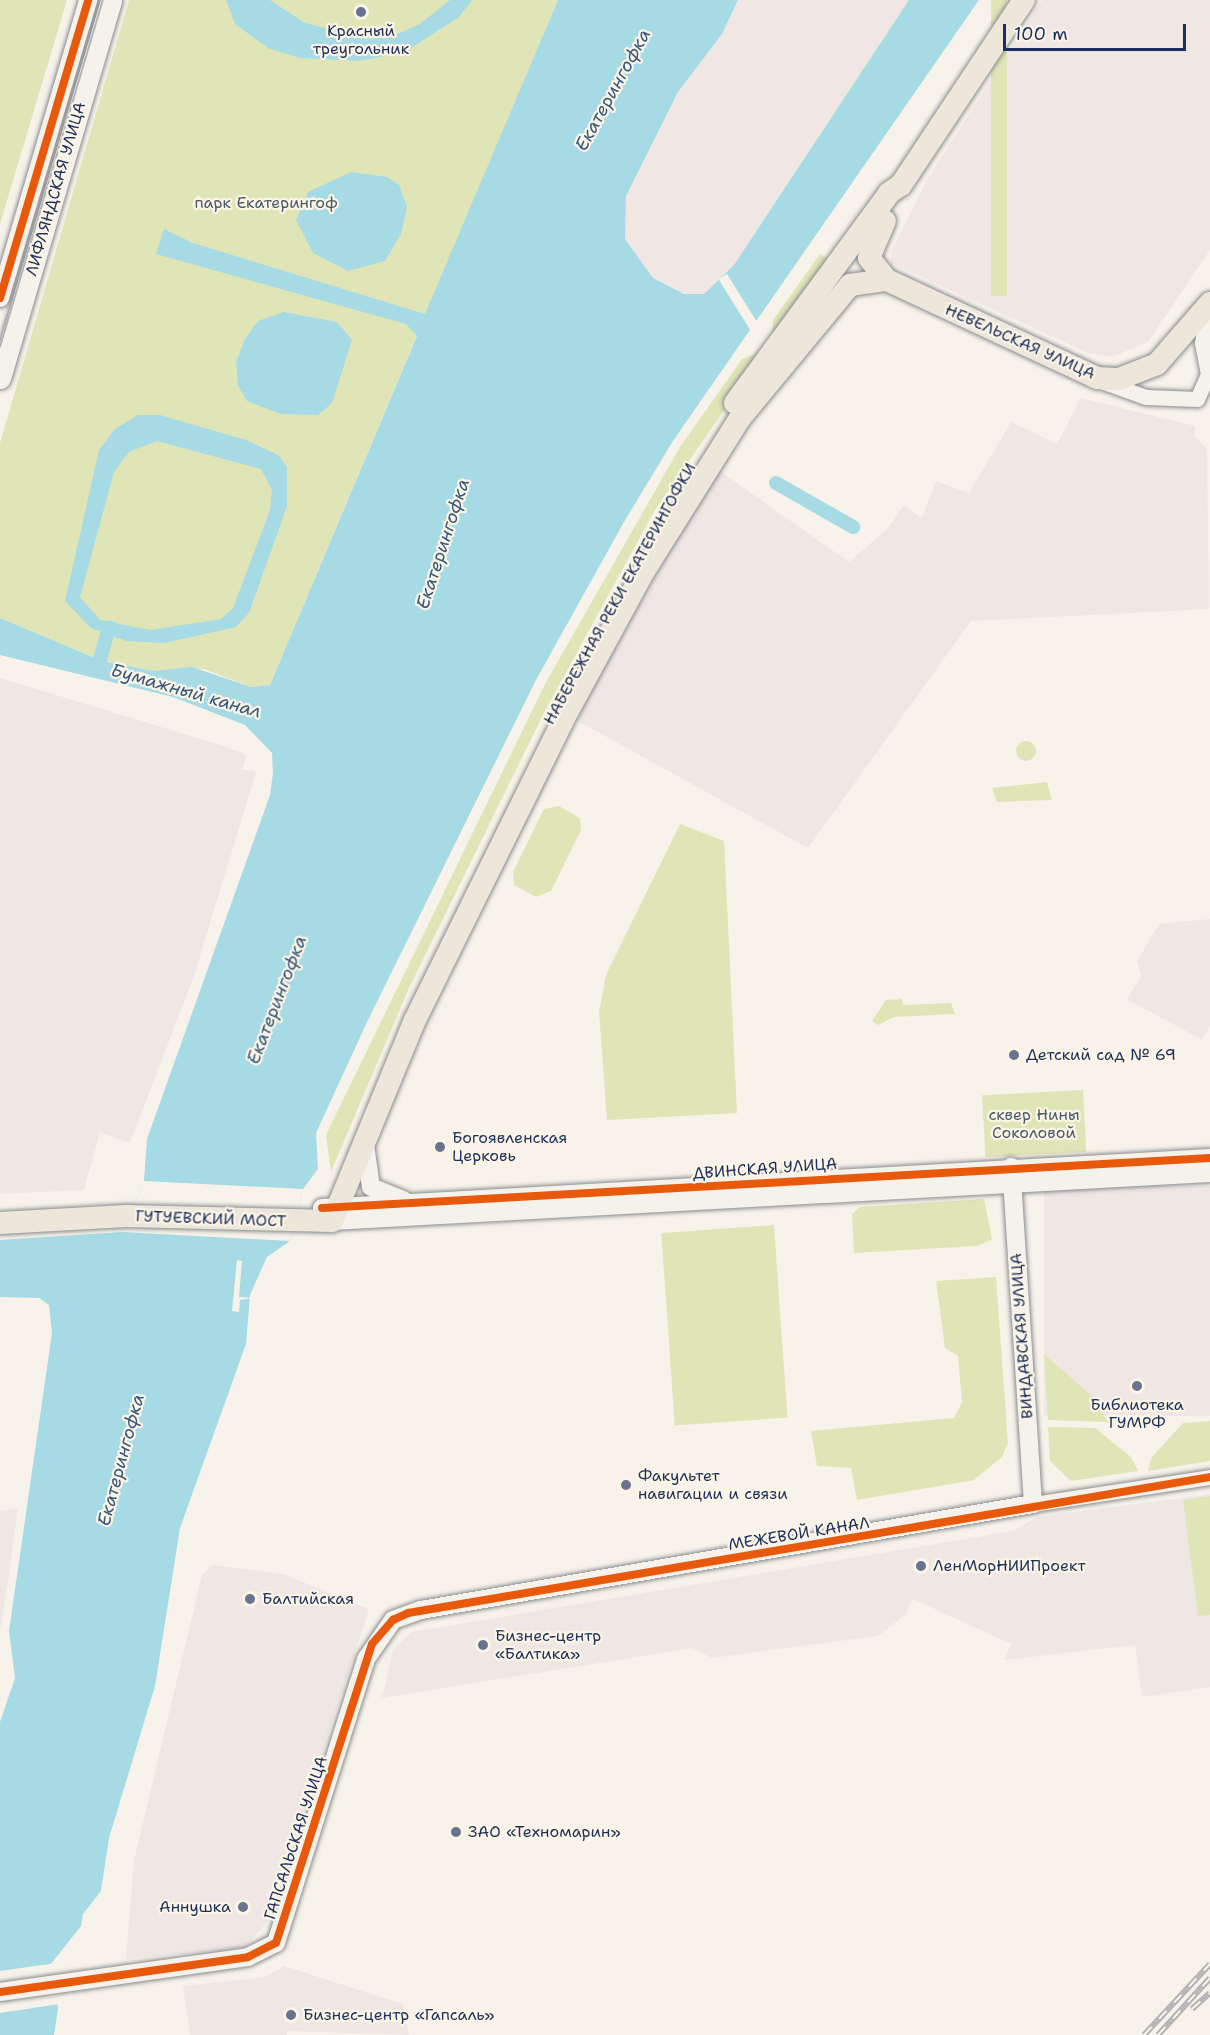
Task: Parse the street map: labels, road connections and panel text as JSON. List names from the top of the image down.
{
  "streets": {
    "main road": [
      "ЛИФЛЯНДСКАЯ УЛИЦА",
      "НЕВЕЛЬСКАЯ УЛИЦА",
      "НАБЕРЕЖНАЯ РЕКИ ЕКАТЕРИНГОФКИ",
      "ГУТУЕВСКИЙ МОСТ"
    ],
    "street": [
      "ДВИНСКАЯ УЛИЦА",
      "ВИНДАВСКАЯ УЛИЦА",
      "МЕЖЕВОЙ КАНАЛ",
      "ГАПСАЛЬСКАЯ УЛИЦА"
    ]
  },
  "crossings": [
    ["НЕВЕЛЬСКАЯ УЛИЦА", "НАБЕРЕЖНАЯ РЕКИ ЕКАТЕРИНГОФКИ"],
    ["НАБЕРЕЖНАЯ РЕКИ ЕКАТЕРИНГОФКИ", "ДВИНСКАЯ УЛИЦА"],
    ["НАБЕРЕЖНАЯ РЕКИ ЕКАТЕРИНГОФКИ", "ГУТУЕВСКИЙ МОСТ"],
    ["ДВИНСКАЯ УЛИЦА", "ГУТУЕВСКИЙ МОСТ"],
    ["ДВИНСКАЯ УЛИЦА", "ВИНДАВСКАЯ УЛИЦА"],
    ["ВИНДАВСКАЯ УЛИЦА", "МЕЖЕВОЙ КАНАЛ"],
    ["МЕЖЕВОЙ КАНАЛ", "ГАПСАЛЬСКАЯ УЛИЦА"]
  ],
  "water": ["Екатерингофка", "Бумажный канал"],
  "parks": ["парк Екатерингоф", "сквер Нины Соколовой"],
  "places": [
    "Красный треугольник",
    "Детский сад № 69",
    "Богоявленская Церковь",
    "Библиотека ГУМРФ",
    "Факультет навигации и связи",
    "ЛенМорНИИПроект",
    "Балтийская",
    "Бизнес-центр «Балтика»",
    "ЗАО «Техномарин»",
    "Аннушка",
    "Бизнес-центр «Гапсаль»"
  ],
  "scale_bar": "100 m"
}
